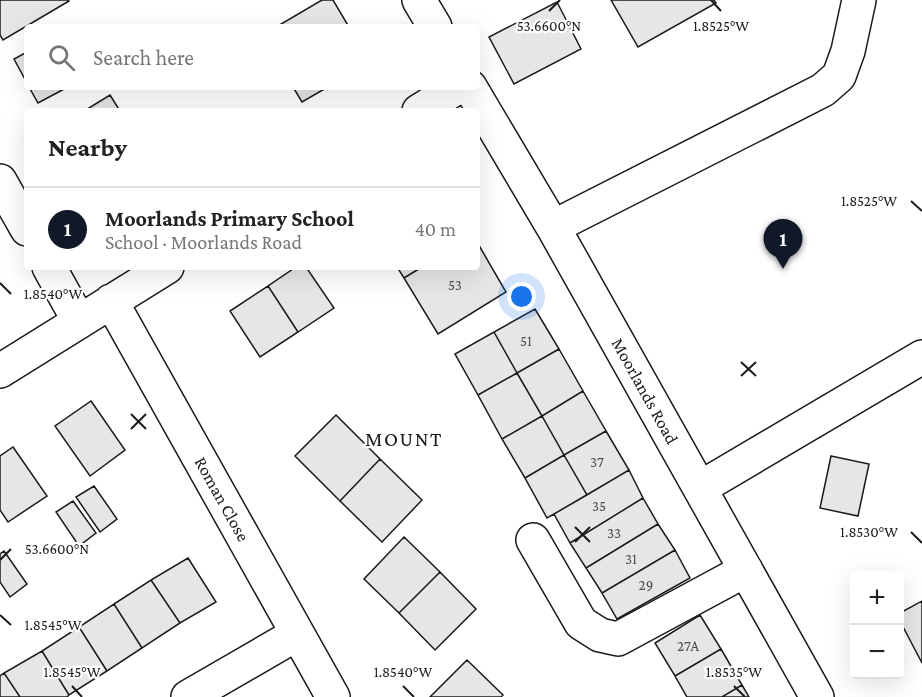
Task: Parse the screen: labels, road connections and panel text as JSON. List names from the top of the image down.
{
  "streets": {
    "street": ["Moorlands Road", "Roman Close"]
  },
  "districts": ["MOUNT"],
  "house_numbers": [
    "53",
    "51",
    "37",
    "35",
    "33",
    "31",
    "29",
    "27A"
  ],
  "page": {
    "search": "Search here",
    "heading": "Nearby",
    "list": [
      {
        "mark": "1",
        "name": "Moorlands Primary School",
        "note": "School · Moorlands Road",
        "value": "40 m"
      }
    ],
    "pins": "1",
    "map_buttons": ["+", "−"]
  },
  "coordinates": [
    "1.8525°W",
    "53.6600°N",
    "1.8540°W",
    "1.8530°W",
    "1.8545°W",
    "1.8535°W"
  ]
}
